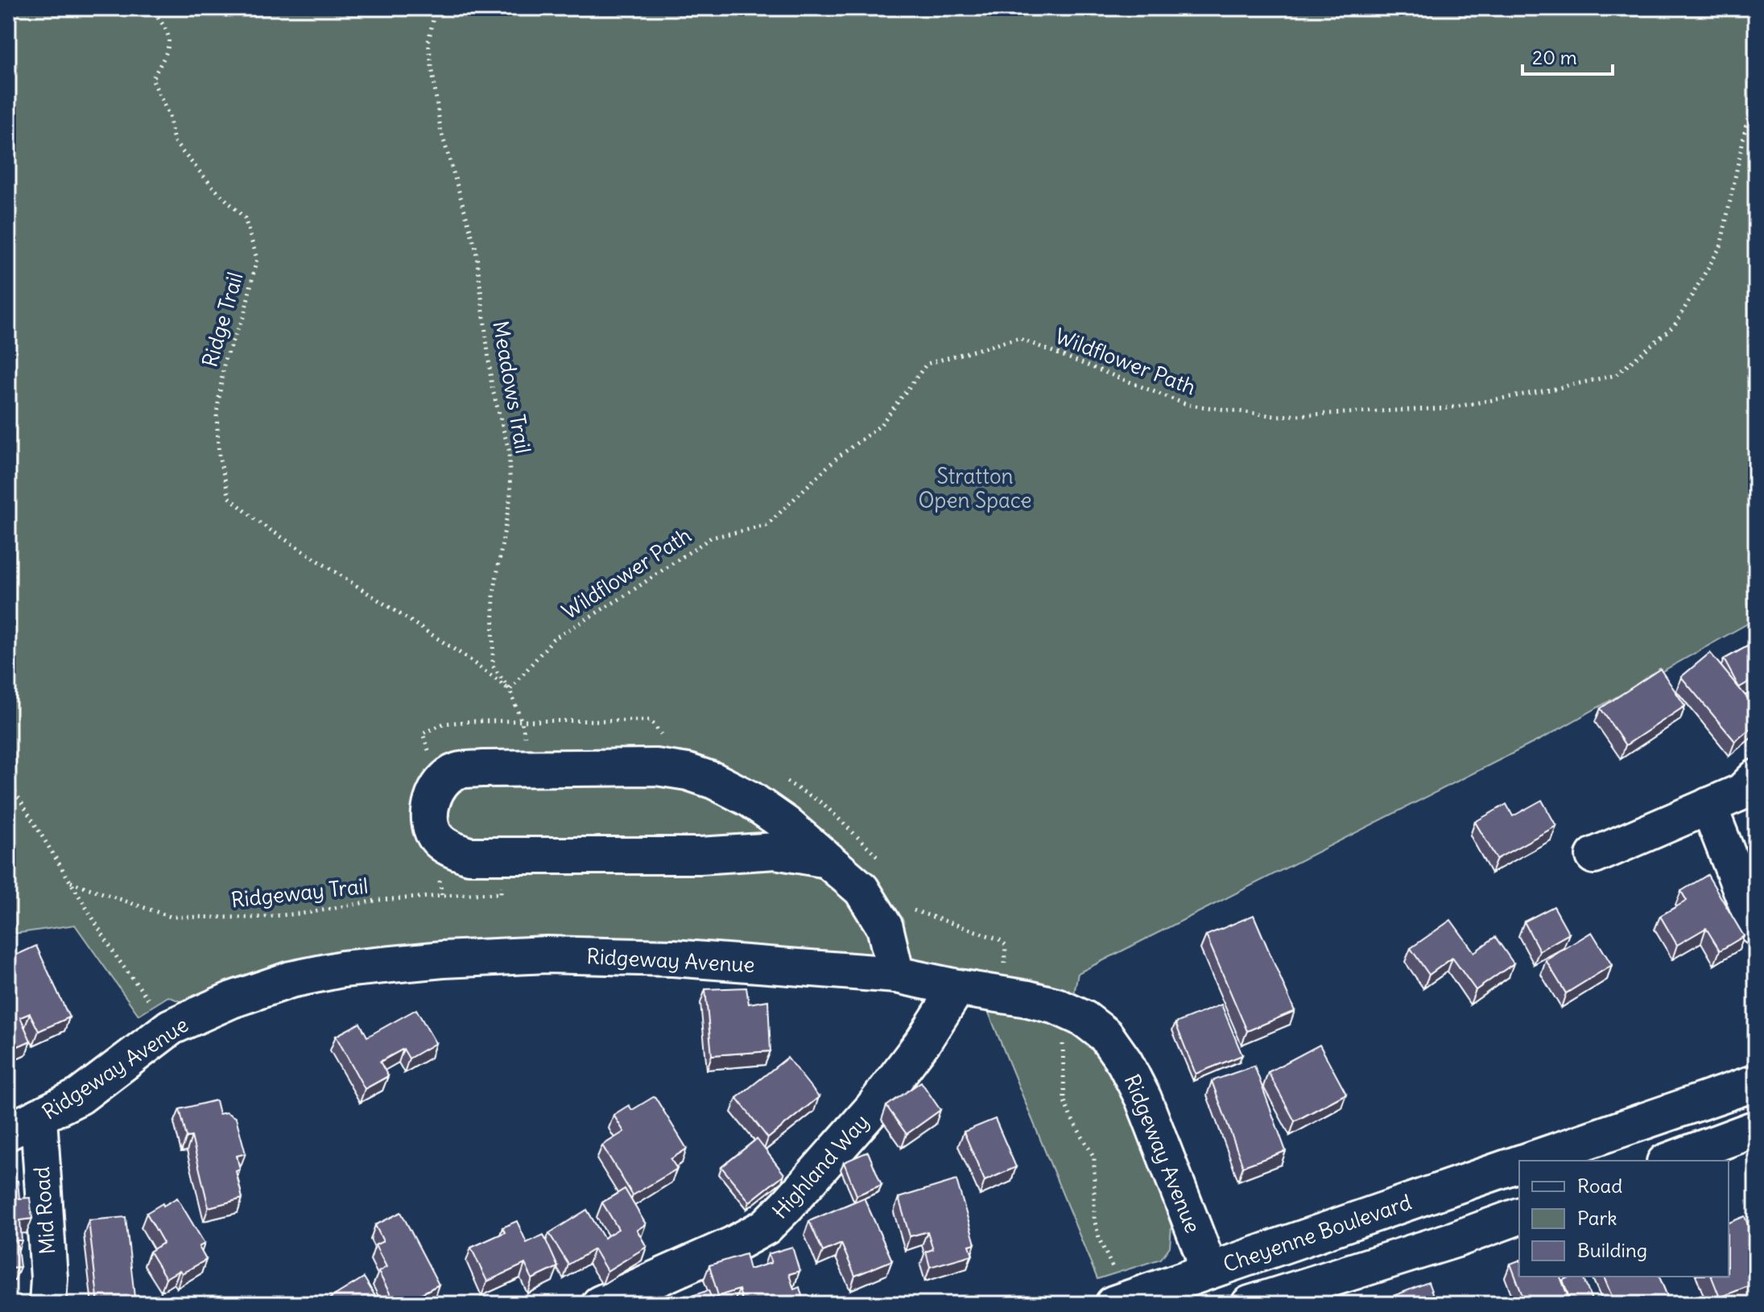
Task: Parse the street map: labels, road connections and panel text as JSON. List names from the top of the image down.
{
  "streets": {
    "street": [
      "Ridgeway Avenue",
      "Highland Way",
      "Mid Road",
      "Cheyenne Boulevard"
    ],
    "path": [
      "Ridge Trail",
      "Wildflower Path",
      "Meadows Trail",
      "Ridgeway Trail"
    ]
  },
  "crossings": [
    ["Ridge Trail", "Wildflower Path"],
    ["Ridge Trail", "Meadows Trail"],
    ["Wildflower Path", "Meadows Trail"],
    ["Ridgeway Avenue", "Highland Way"],
    ["Ridgeway Avenue", "Mid Road"],
    ["Ridgeway Avenue", "Cheyenne Boulevard"]
  ],
  "parks": ["Stratton Open Space"],
  "legend": ["Road", "Park", "Building"],
  "scale_bar": "20 m"
}
